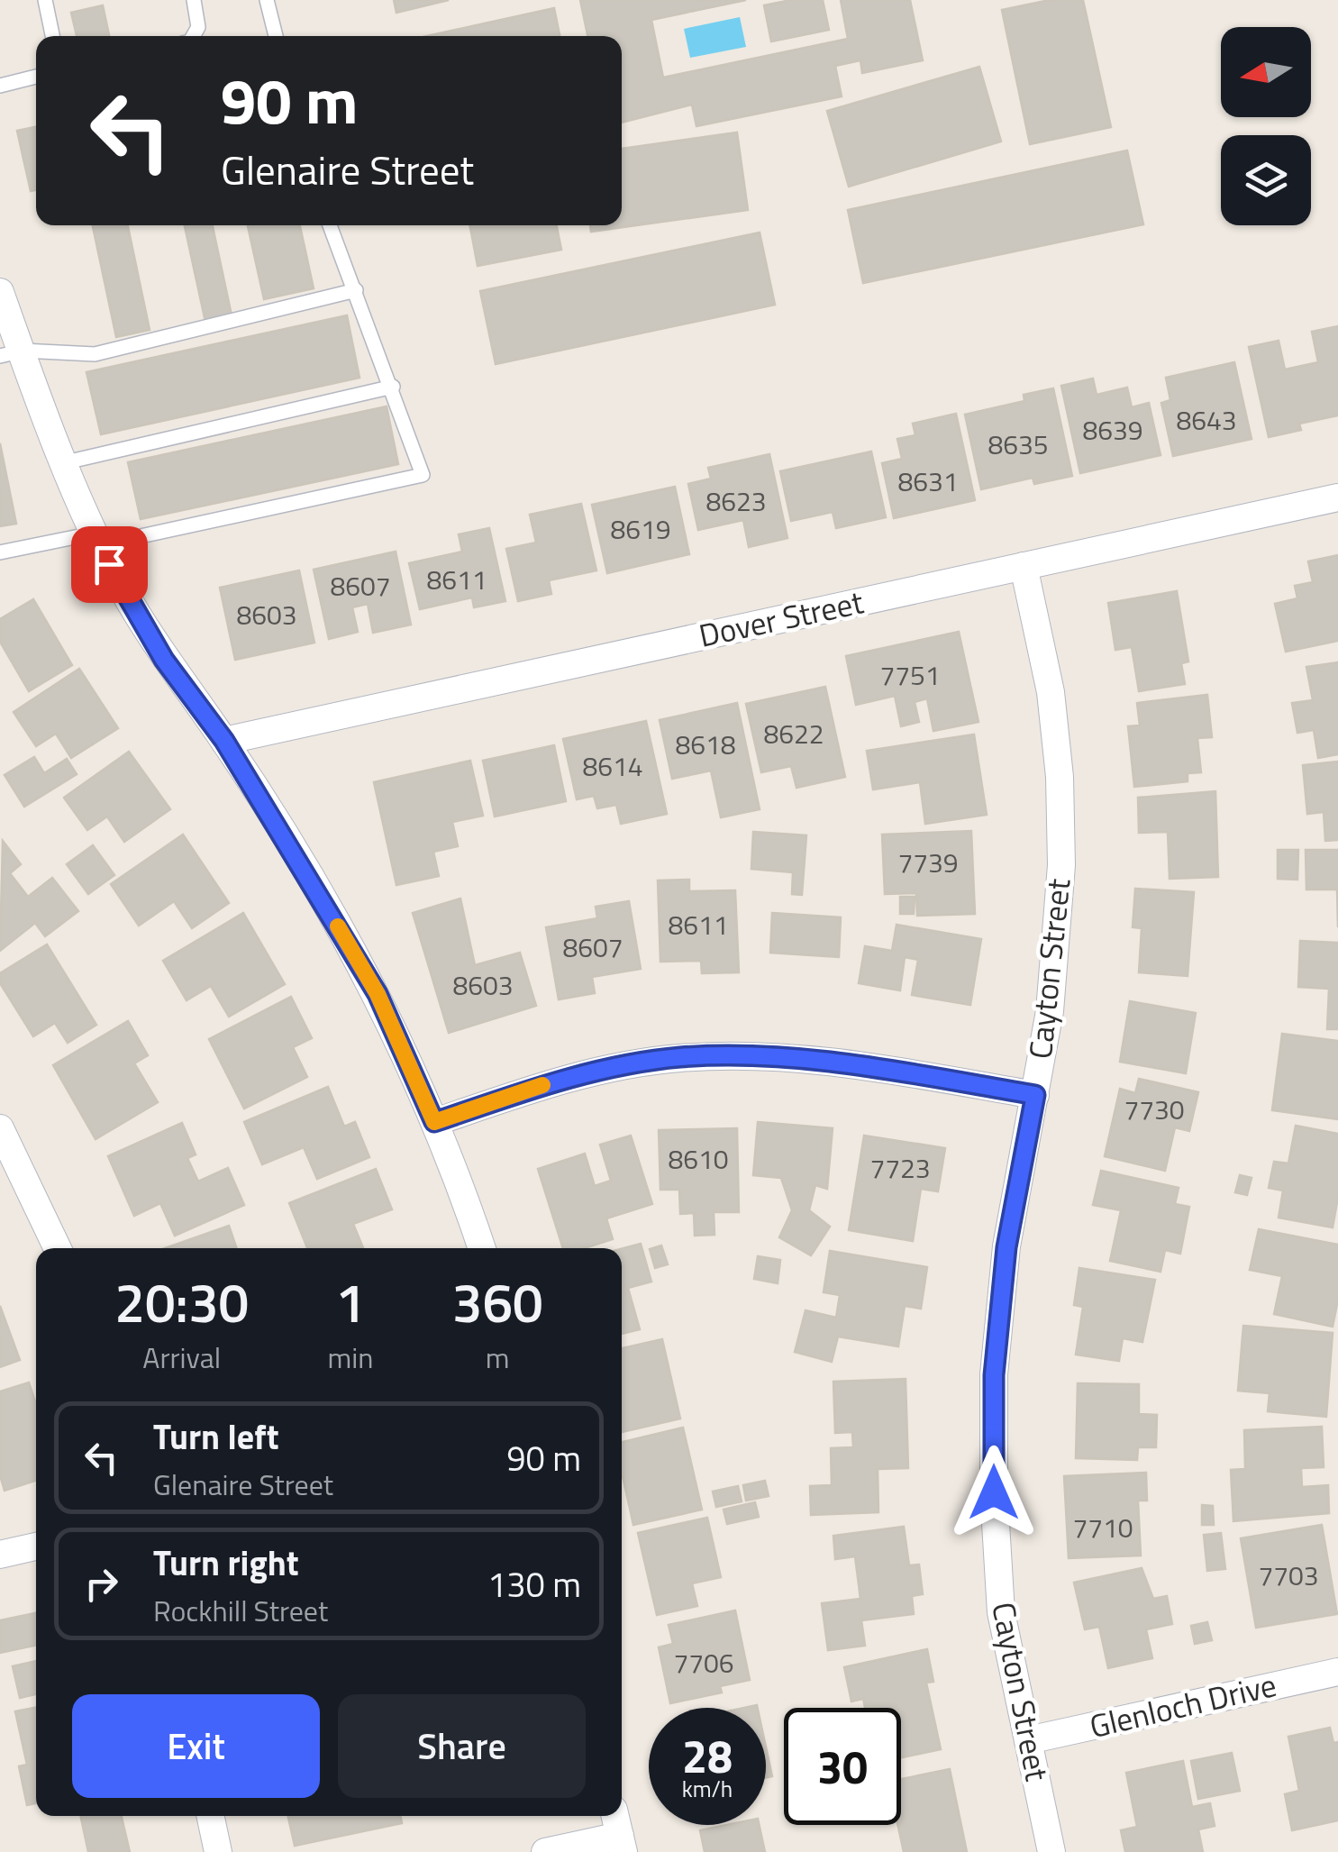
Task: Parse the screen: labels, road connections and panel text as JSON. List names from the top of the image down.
{
  "streets": {
    "street": ["Dover Street", "Cayton Street", "Glenloch Drive"]
  },
  "crossings": [
    ["Dover Street", "Cayton Street"],
    ["Cayton Street", "Glenloch Drive"]
  ],
  "house_numbers": [
    "8643",
    "8639",
    "8635",
    "8631",
    "8623",
    "8619",
    "8611",
    "8607",
    "8603",
    "7751",
    "8622",
    "8618",
    "8614",
    "7739",
    "8611",
    "8607",
    "8603",
    "7730",
    "8610",
    "7723",
    "7710",
    "7703",
    "7706"
  ],
  "north": "left",
  "page": {
    "turn": ["90 m", "Glenaire Street"],
    "eta": [
      "20:30",
      "Arrival",
      "1",
      "min",
      "360",
      "m"
    ],
    "list": [
      {
        "name": "Turn left",
        "note": "Glenaire Street",
        "value": "90 m"
      },
      {
        "name": "Turn right",
        "note": "Rockhill Street",
        "value": "130 m"
      }
    ],
    "buttons": ["Exit", "Share"],
    "speed": "28 km/h",
    "limit": "30"
  }
}
